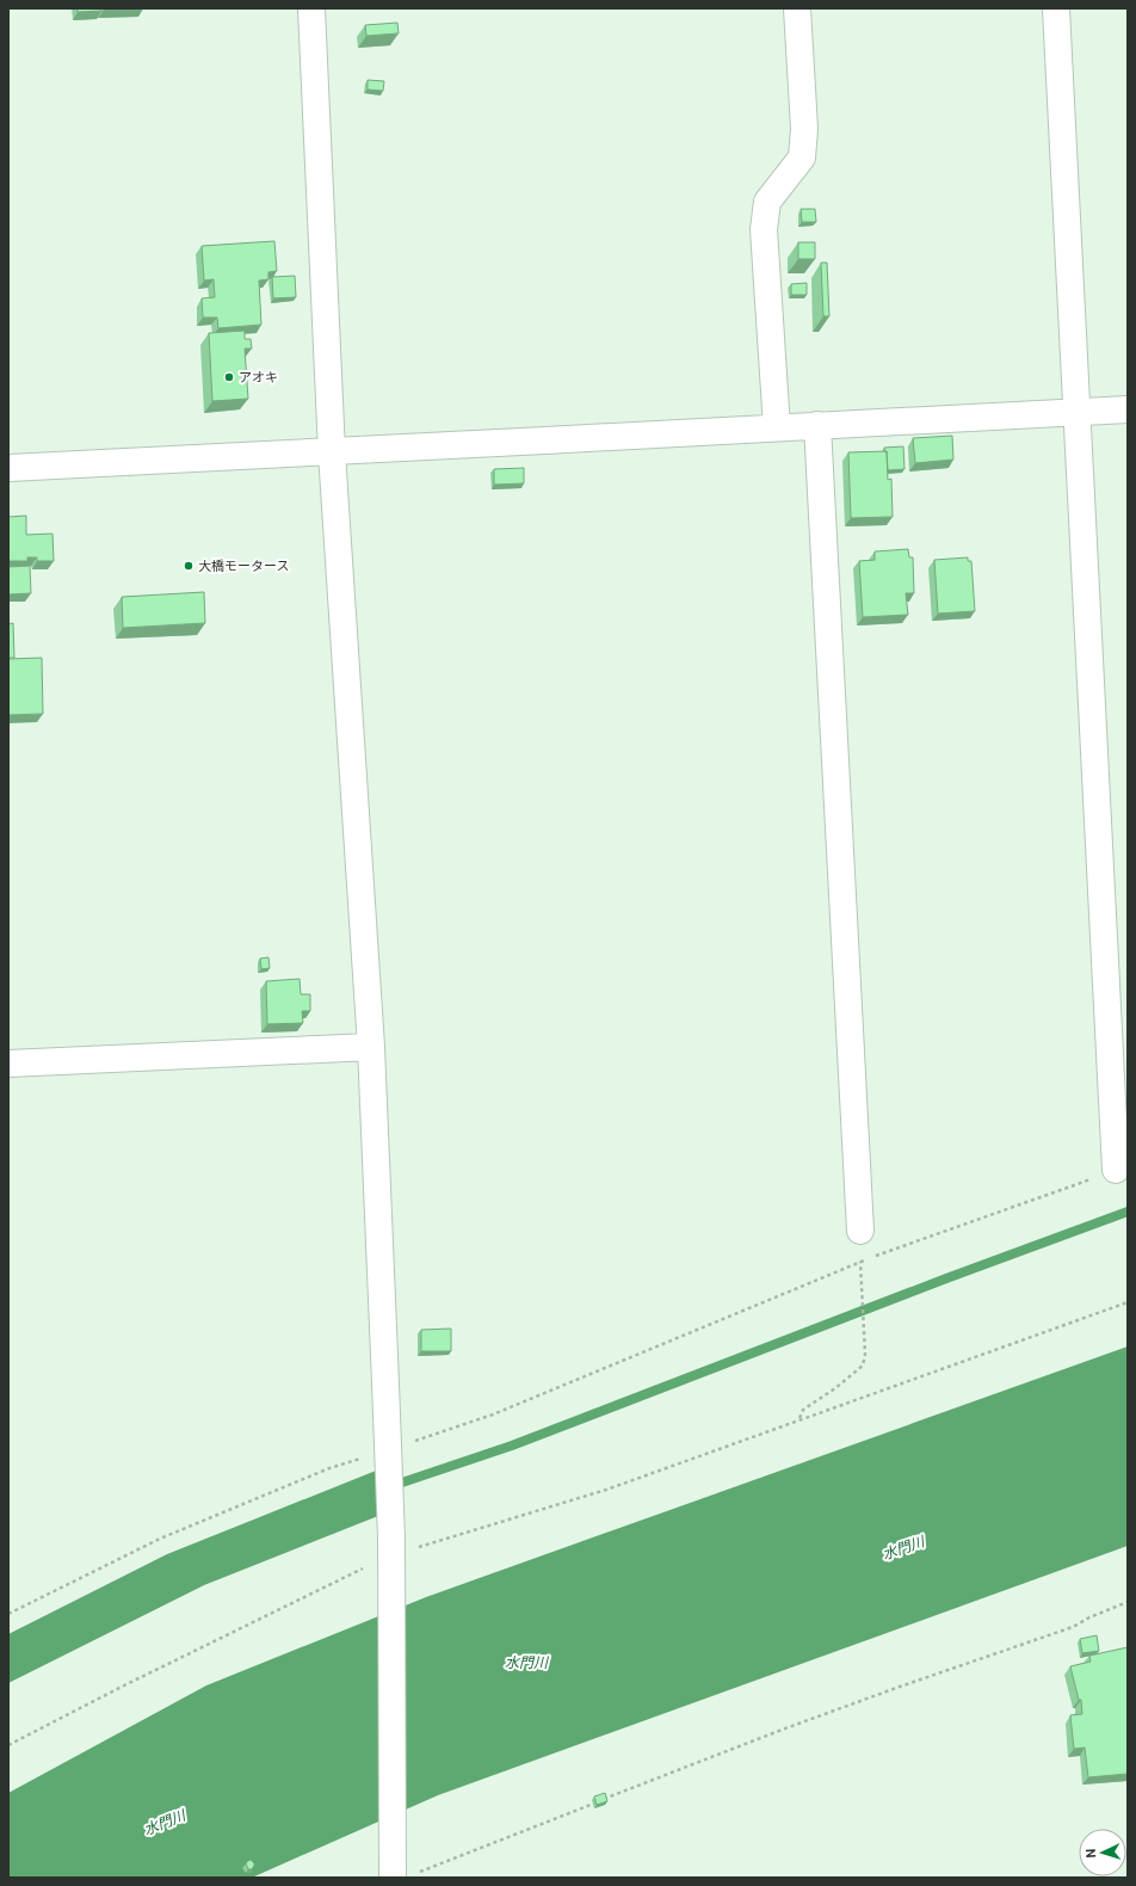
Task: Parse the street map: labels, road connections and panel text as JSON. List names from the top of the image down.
{
  "water": ["水門川"],
  "places": ["アオキ", "大橋モータース"],
  "north": "left"
}
